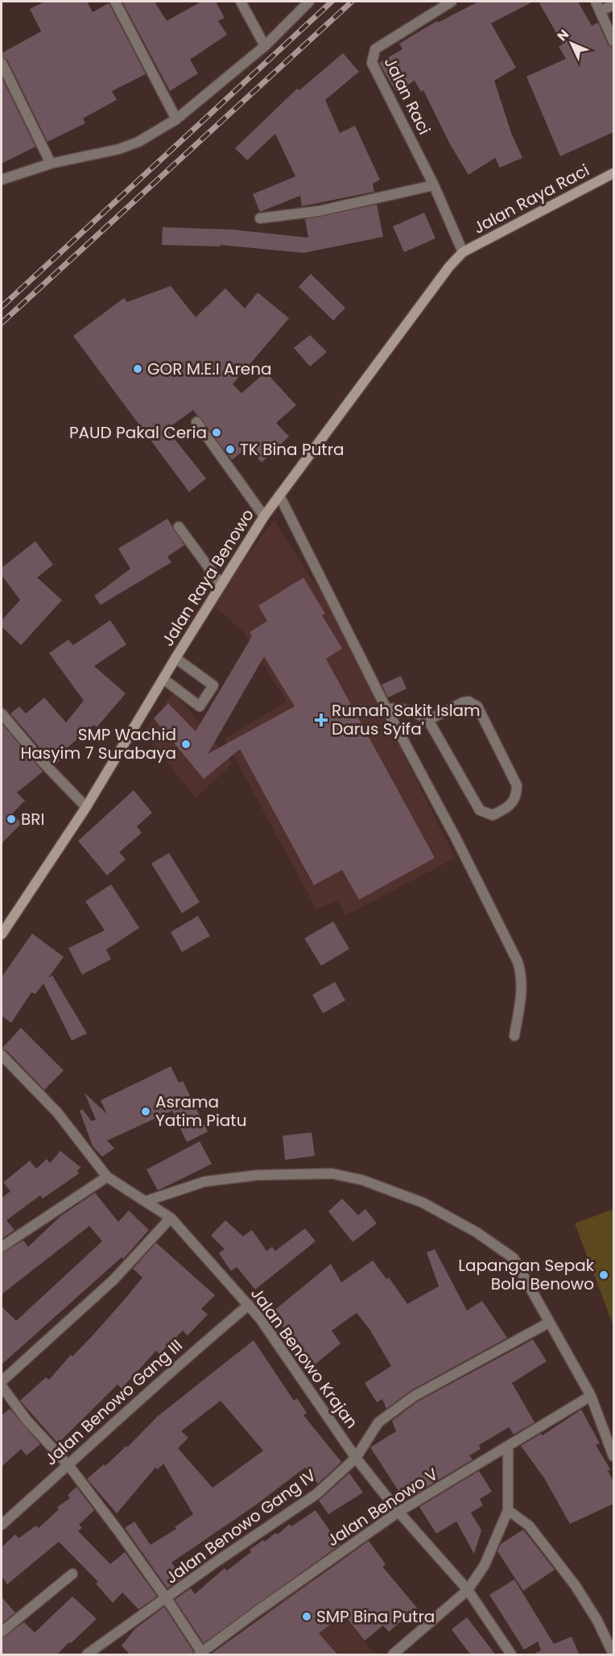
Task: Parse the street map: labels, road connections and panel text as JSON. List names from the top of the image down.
{
  "streets": {
    "main road": ["Jalan Raya Raci", "Jalan Raya Benowo"],
    "street": [
      "Jalan Raci",
      "Jalan Benowo Krajan",
      "Jalan Benowo Gang III",
      "Jalan Benowo V",
      "Jalan Benowo Gang IV"
    ]
  },
  "crossings": [
    ["Jalan Raci", "Jalan Raya Raci"],
    ["Jalan Raci", "Jalan Raya Benowo"],
    ["Jalan Raya Raci", "Jalan Raya Benowo"],
    ["Jalan Benowo Krajan", "Jalan Benowo Gang III"],
    ["Jalan Benowo Krajan", "Jalan Benowo V"],
    ["Jalan Benowo Krajan", "Jalan Benowo Gang IV"]
  ],
  "places": {
    "other": [
      "GOR M.E.I Arena",
      "PAUD Pakal Ceria",
      "TK Bina Putra",
      "SMP Wachid Hasyim 7 Surabaya",
      "BRI",
      "Asrama Yatim Piatu",
      "Lapangan Sepak Bola Benowo",
      "SMP Bina Putra"
    ],
    "health": ["Rumah Sakit Islam Darus Syifa'"]
  },
  "north": "top left"
}
